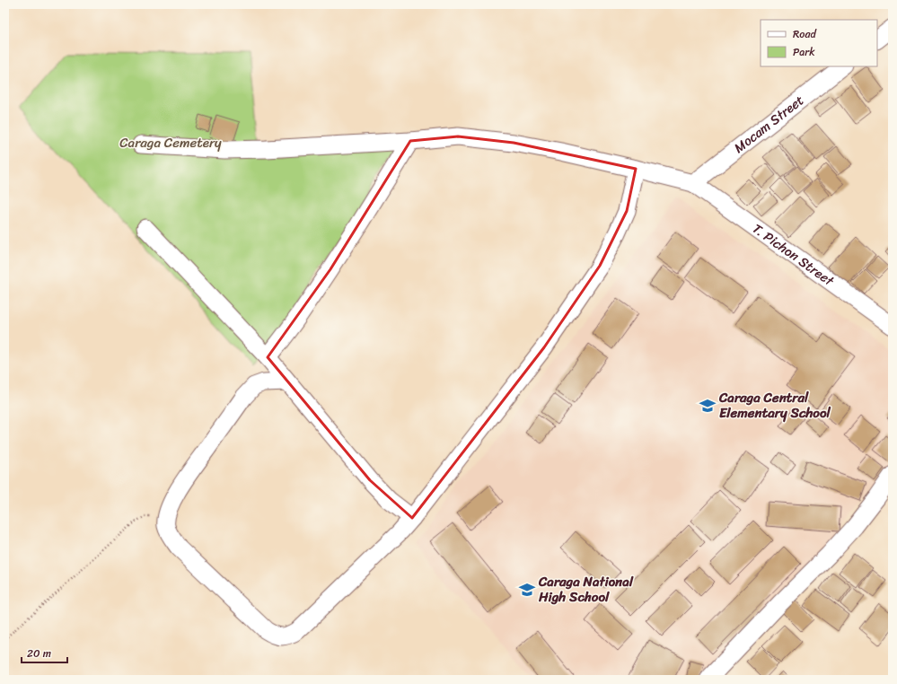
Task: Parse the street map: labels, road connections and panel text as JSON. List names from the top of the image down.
{
  "streets": {
    "street": ["Mocam Street", "T. Pichon Street"]
  },
  "crossings": [
    ["Mocam Street", "T. Pichon Street"]
  ],
  "parks": ["Caraga Cemetery"],
  "places": {
    "school or university": ["Caraga Central Elementary School", "Caraga National High School"]
  },
  "legend": ["Road", "Park"],
  "scale_bar": "20 m"
}
